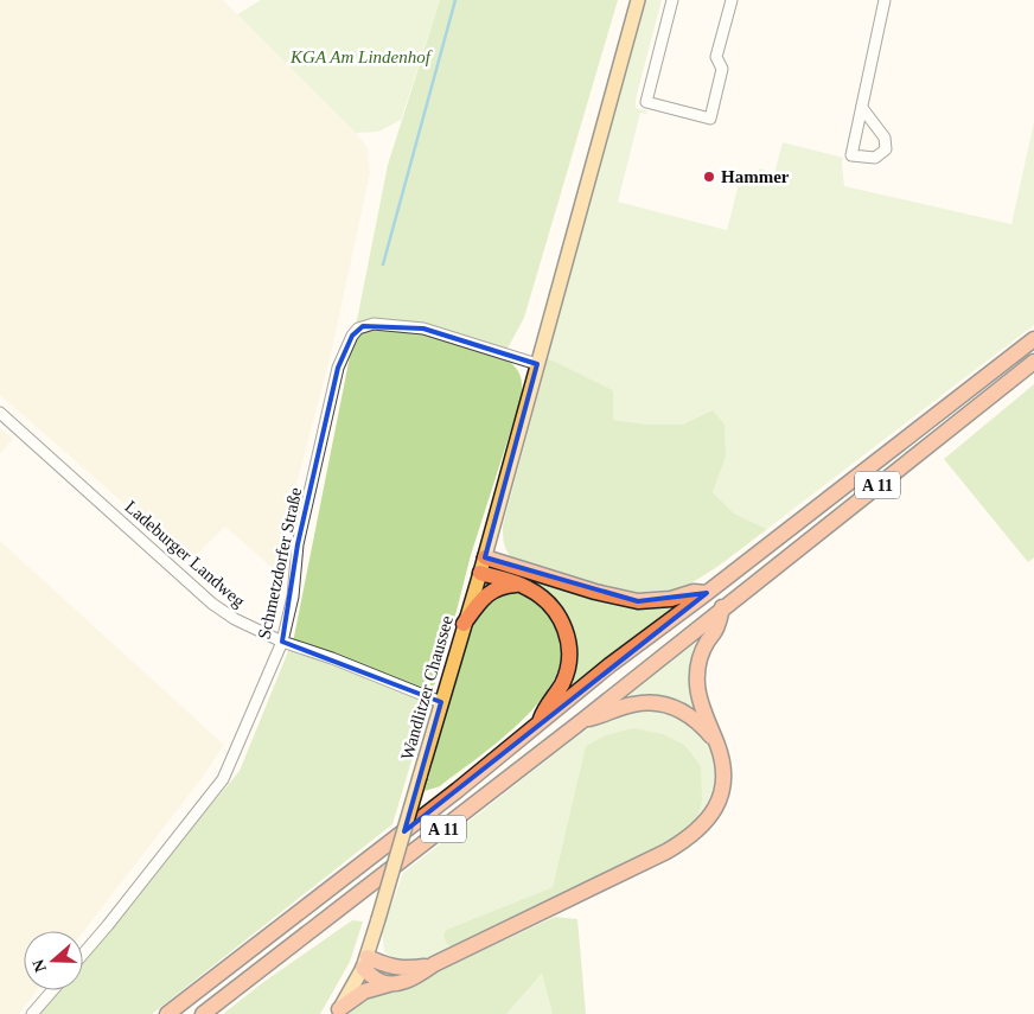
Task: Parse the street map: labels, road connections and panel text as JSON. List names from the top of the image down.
{
  "streets": {
    "highway": ["A 11"],
    "main road": ["Wandlitzer Chaussee"],
    "street": ["Ladeburger Landweg", "Schmetzdorfer Straße"]
  },
  "crossings": [
    ["Ladeburger Landweg", "Schmetzdorfer Straße"],
    ["Ladeburger Landweg", "Wandlitzer Chaussee"],
    ["Schmetzdorfer Straße", "Wandlitzer Chaussee"]
  ],
  "parks": ["KGA Am Lindenhof"],
  "places": ["Hammer"],
  "north": "left"
}
